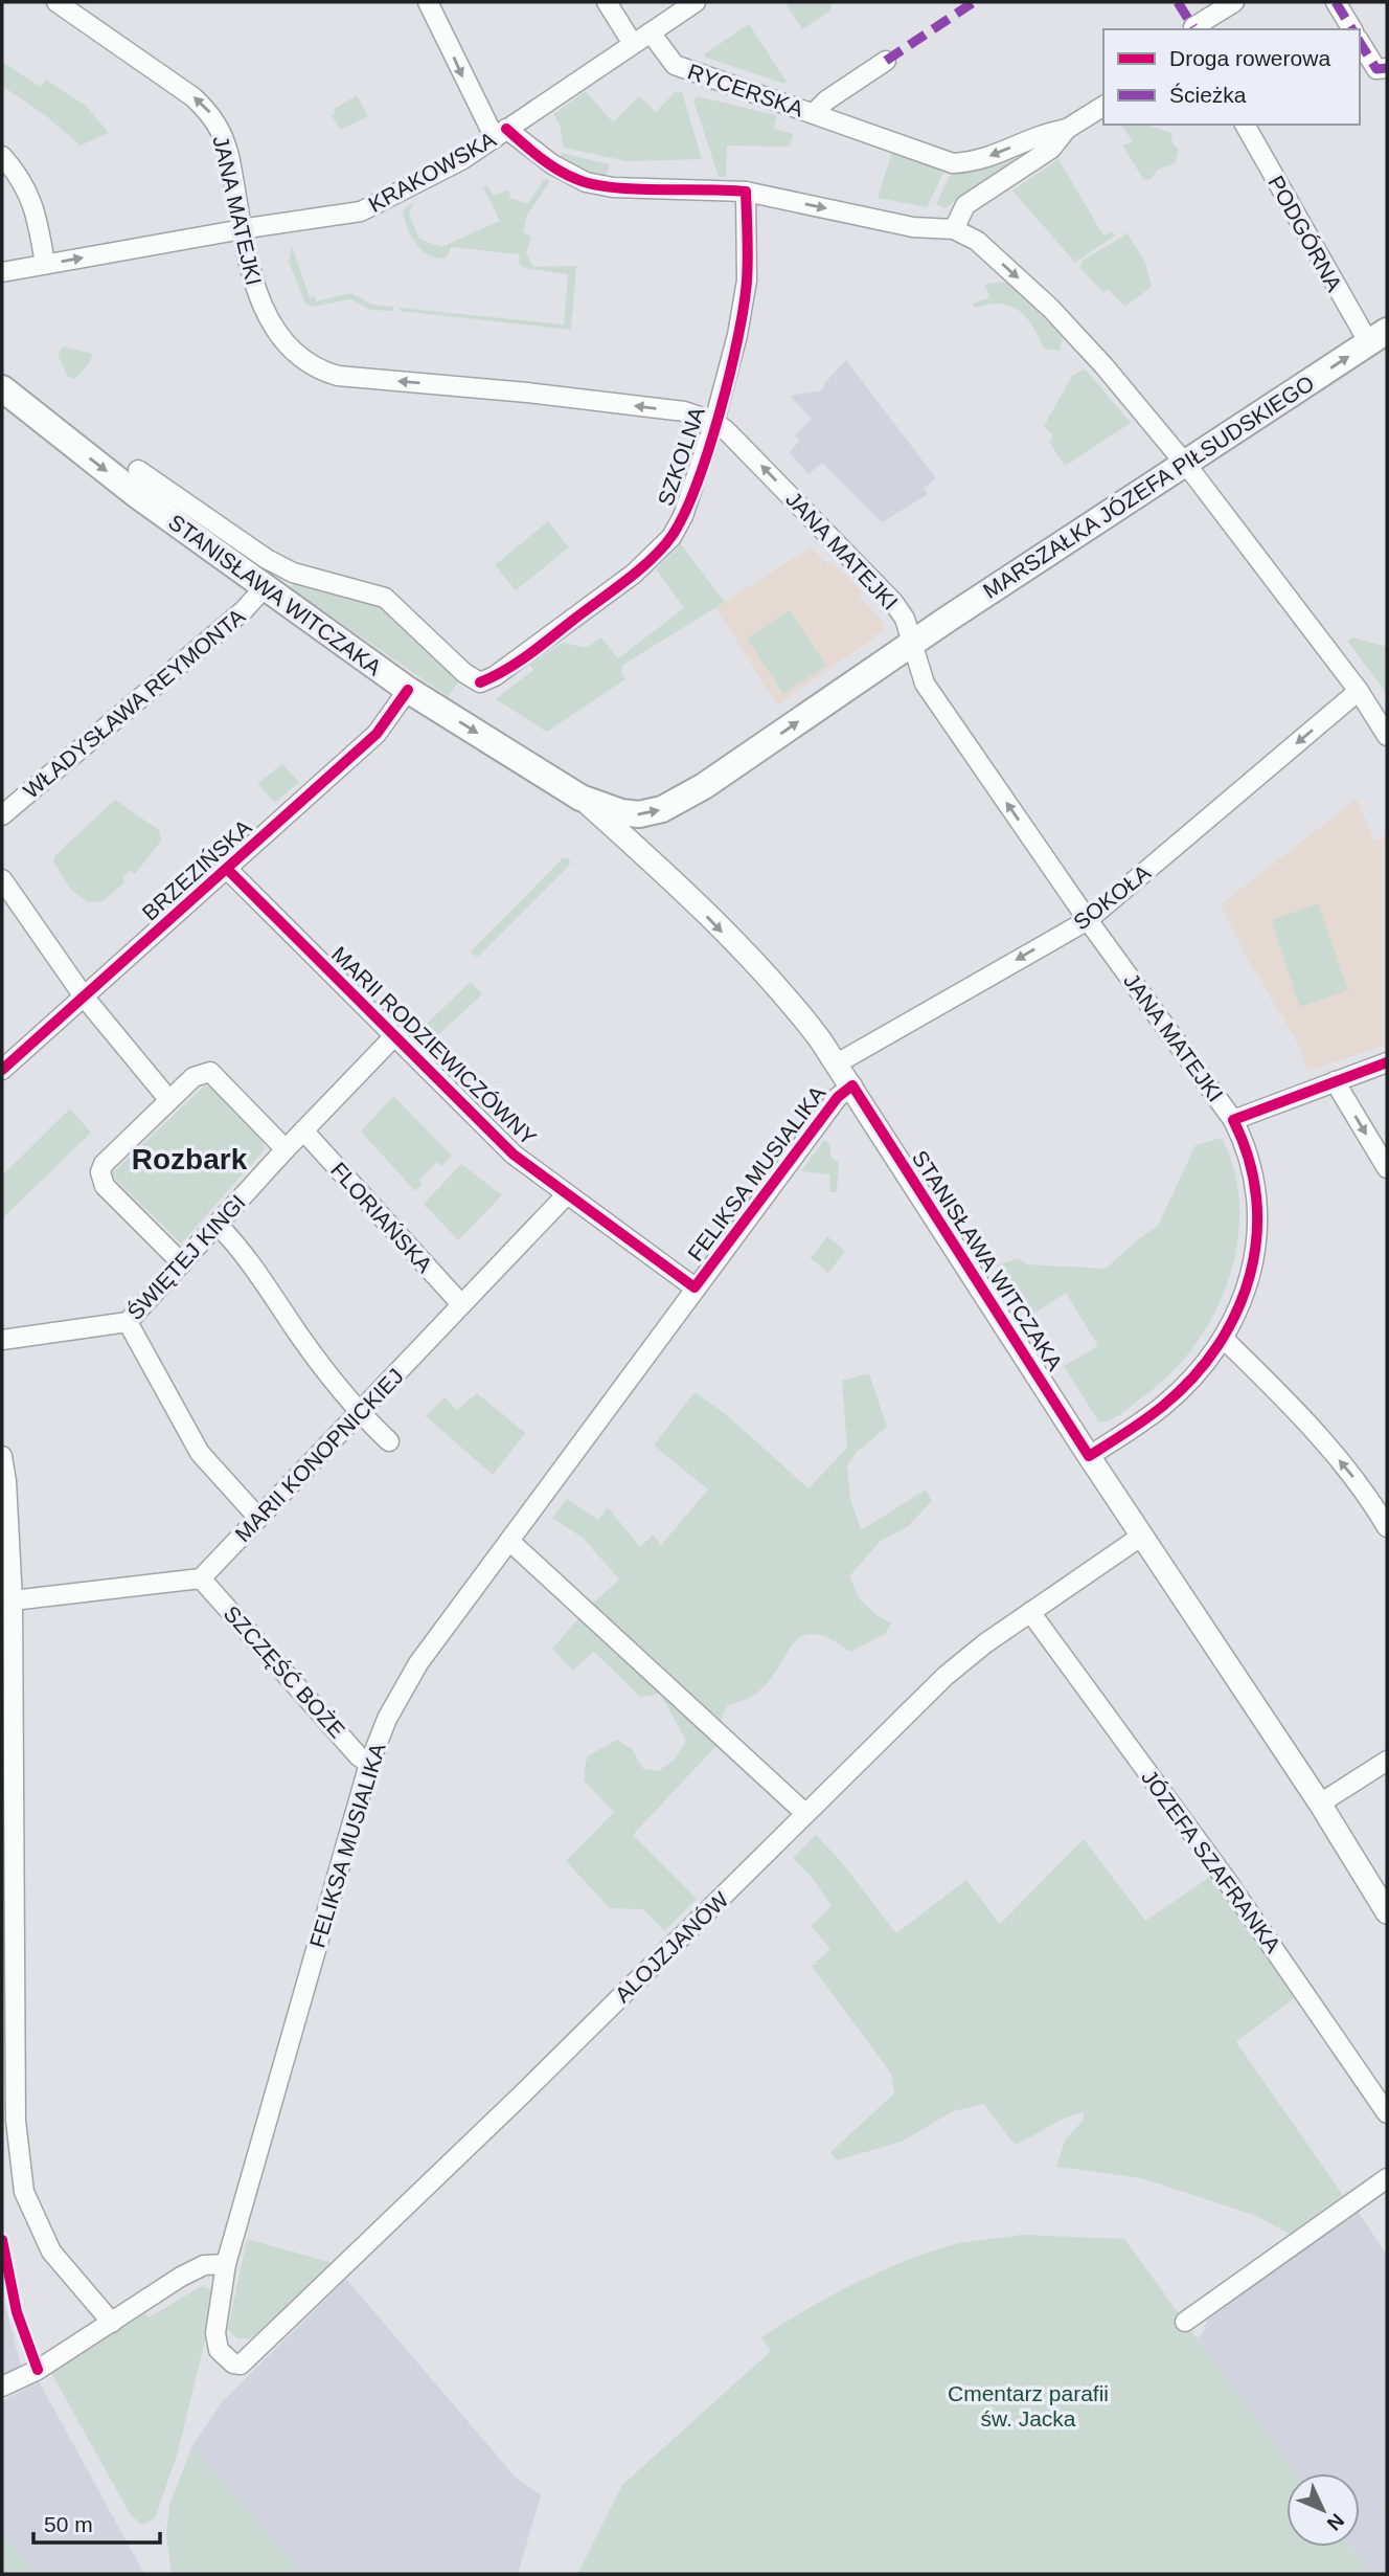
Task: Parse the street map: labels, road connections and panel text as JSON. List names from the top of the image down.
{
  "streets": {
    "main road": ["MARSZAŁKA JÓZEFA PIŁSUDSKIEGO", "STANISŁAWA WITCZAKA"],
    "street": [
      "RYCERSKA",
      "KRAKOWSKA",
      "JANA MATEJKI",
      "PODGÓRNA",
      "SZKOLNA",
      "WŁADYSŁAWA REYMONTA",
      "BRZEZIŃSKA",
      "SOKOŁA",
      "MARII RODZIEWICZÓWNY",
      "FELIKSA MUSIALIKA",
      "FLORIAŃSKA",
      "ŚWIĘTEJ KINGI",
      "MARII KONOPNICKIEJ",
      "SZCZĘŚĆ BOŻE",
      "JÓZEFA SZAFRANKA",
      "ALOJZJANÓW"
    ]
  },
  "crossings": [
    ["RYCERSKA", "KRAKOWSKA"],
    ["KRAKOWSKA", "JANA MATEJKI"],
    ["JANA MATEJKI", "SZKOLNA"],
    ["JANA MATEJKI", "MARSZAŁKA JÓZEFA PIŁSUDSKIEGO"],
    ["JANA MATEJKI", "STANISŁAWA WITCZAKA"],
    ["JANA MATEJKI", "SOKOŁA"],
    ["PODGÓRNA", "MARSZAŁKA JÓZEFA PIŁSUDSKIEGO"],
    ["MARSZAŁKA JÓZEFA PIŁSUDSKIEGO", "STANISŁAWA WITCZAKA"],
    ["STANISŁAWA WITCZAKA", "WŁADYSŁAWA REYMONTA"],
    ["STANISŁAWA WITCZAKA", "BRZEZIŃSKA"],
    ["STANISŁAWA WITCZAKA", "SOKOŁA"],
    ["STANISŁAWA WITCZAKA", "FELIKSA MUSIALIKA"],
    ["STANISŁAWA WITCZAKA", "ALOJZJANÓW"],
    ["BRZEZIŃSKA", "MARII RODZIEWICZÓWNY"],
    ["MARII RODZIEWICZÓWNY", "FELIKSA MUSIALIKA"],
    ["MARII RODZIEWICZÓWNY", "ŚWIĘTEJ KINGI"],
    ["MARII RODZIEWICZÓWNY", "MARII KONOPNICKIEJ"],
    ["FELIKSA MUSIALIKA", "SZCZĘŚĆ BOŻE"],
    ["FELIKSA MUSIALIKA", "ALOJZJANÓW"],
    ["FLORIAŃSKA", "ŚWIĘTEJ KINGI"],
    ["FLORIAŃSKA", "MARII KONOPNICKIEJ"],
    ["MARII KONOPNICKIEJ", "SZCZĘŚĆ BOŻE"],
    ["JÓZEFA SZAFRANKA", "ALOJZJANÓW"]
  ],
  "one_way": [
    "JANA MATEJKI",
    "MARSZAŁKA JÓZEFA PIŁSUDSKIEGO",
    "STANISŁAWA WITCZAKA",
    "SOKOŁA"
  ],
  "districts": ["Rozbark"],
  "parks": ["Cmentarz parafii św. Jacka"],
  "legend": ["Droga rowerowa", "Ścieżka"],
  "scale_bar": "50 m",
  "north": "bottom right"
}
